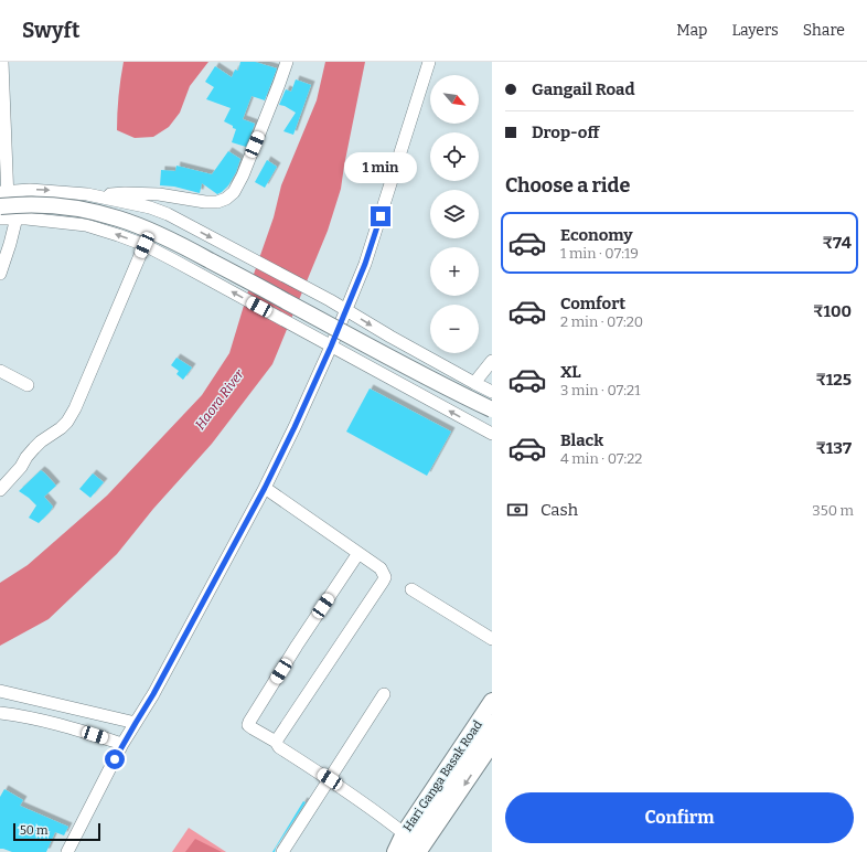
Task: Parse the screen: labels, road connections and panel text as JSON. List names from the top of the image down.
{
  "streets": {
    "main road": ["Hari Ganga Basak Road"]
  },
  "water": ["Haora River"],
  "scale_bar": "50 m",
  "north": "bottom right",
  "page": {
    "header": "Swyft",
    "nav": ["Map", "Layers", "Share"],
    "banner": ["Gangail Road", "Drop-off"],
    "map_buttons": ["+", "−"],
    "bubble": "1 min",
    "heading": "Choose a ride",
    "list": [
      {
        "name": "Economy",
        "note": "1 min · 07:19",
        "value": "₹74"
      },
      {
        "name": "Comfort",
        "note": "2 min · 07:20",
        "value": "₹100"
      },
      {
        "name": "XL",
        "note": "3 min · 07:21",
        "value": "₹125"
      },
      {
        "name": "Black",
        "note": "4 min · 07:22",
        "value": "₹137"
      }
    ],
    "pay": ["Cash", "350 m"],
    "buttons": "Confirm",
    "scale": "50 m"
  }
}
